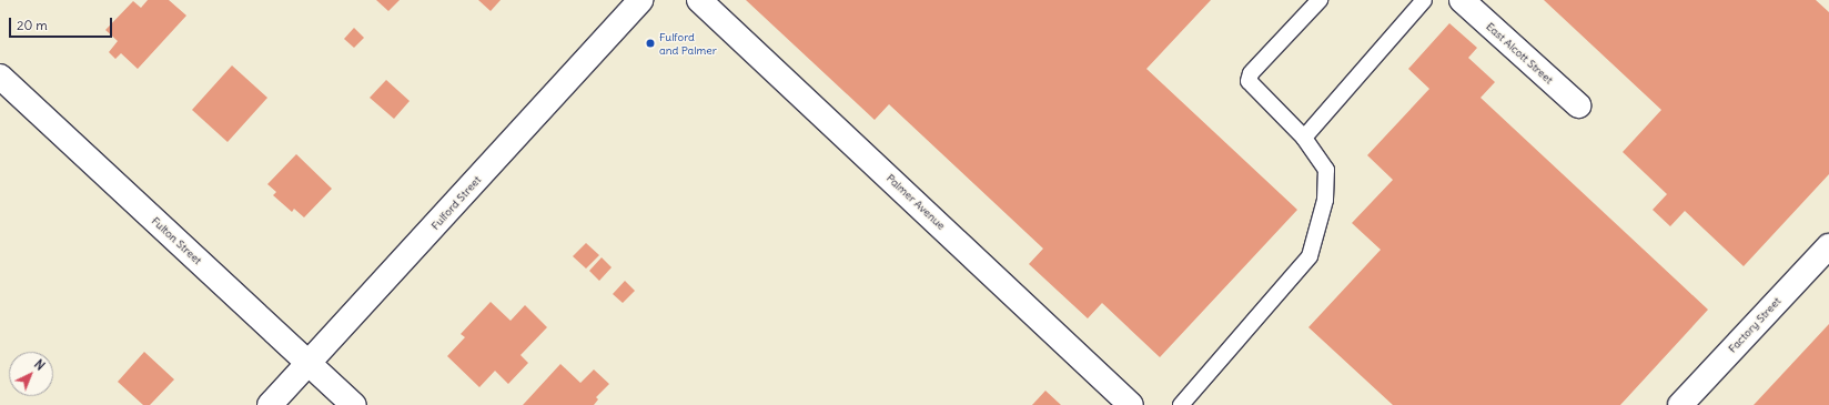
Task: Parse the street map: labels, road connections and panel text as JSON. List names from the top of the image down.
{
  "streets": {
    "street": [
      "East Alcott Street",
      "Palmer Avenue",
      "Fulford Street",
      "Fulton Street",
      "Factory Street"
    ]
  },
  "crossings": [
    ["Fulford Street", "Fulton Street"]
  ],
  "places": ["Fulford and Palmer"],
  "scale_bar": "20 m",
  "north": "top right"
}
